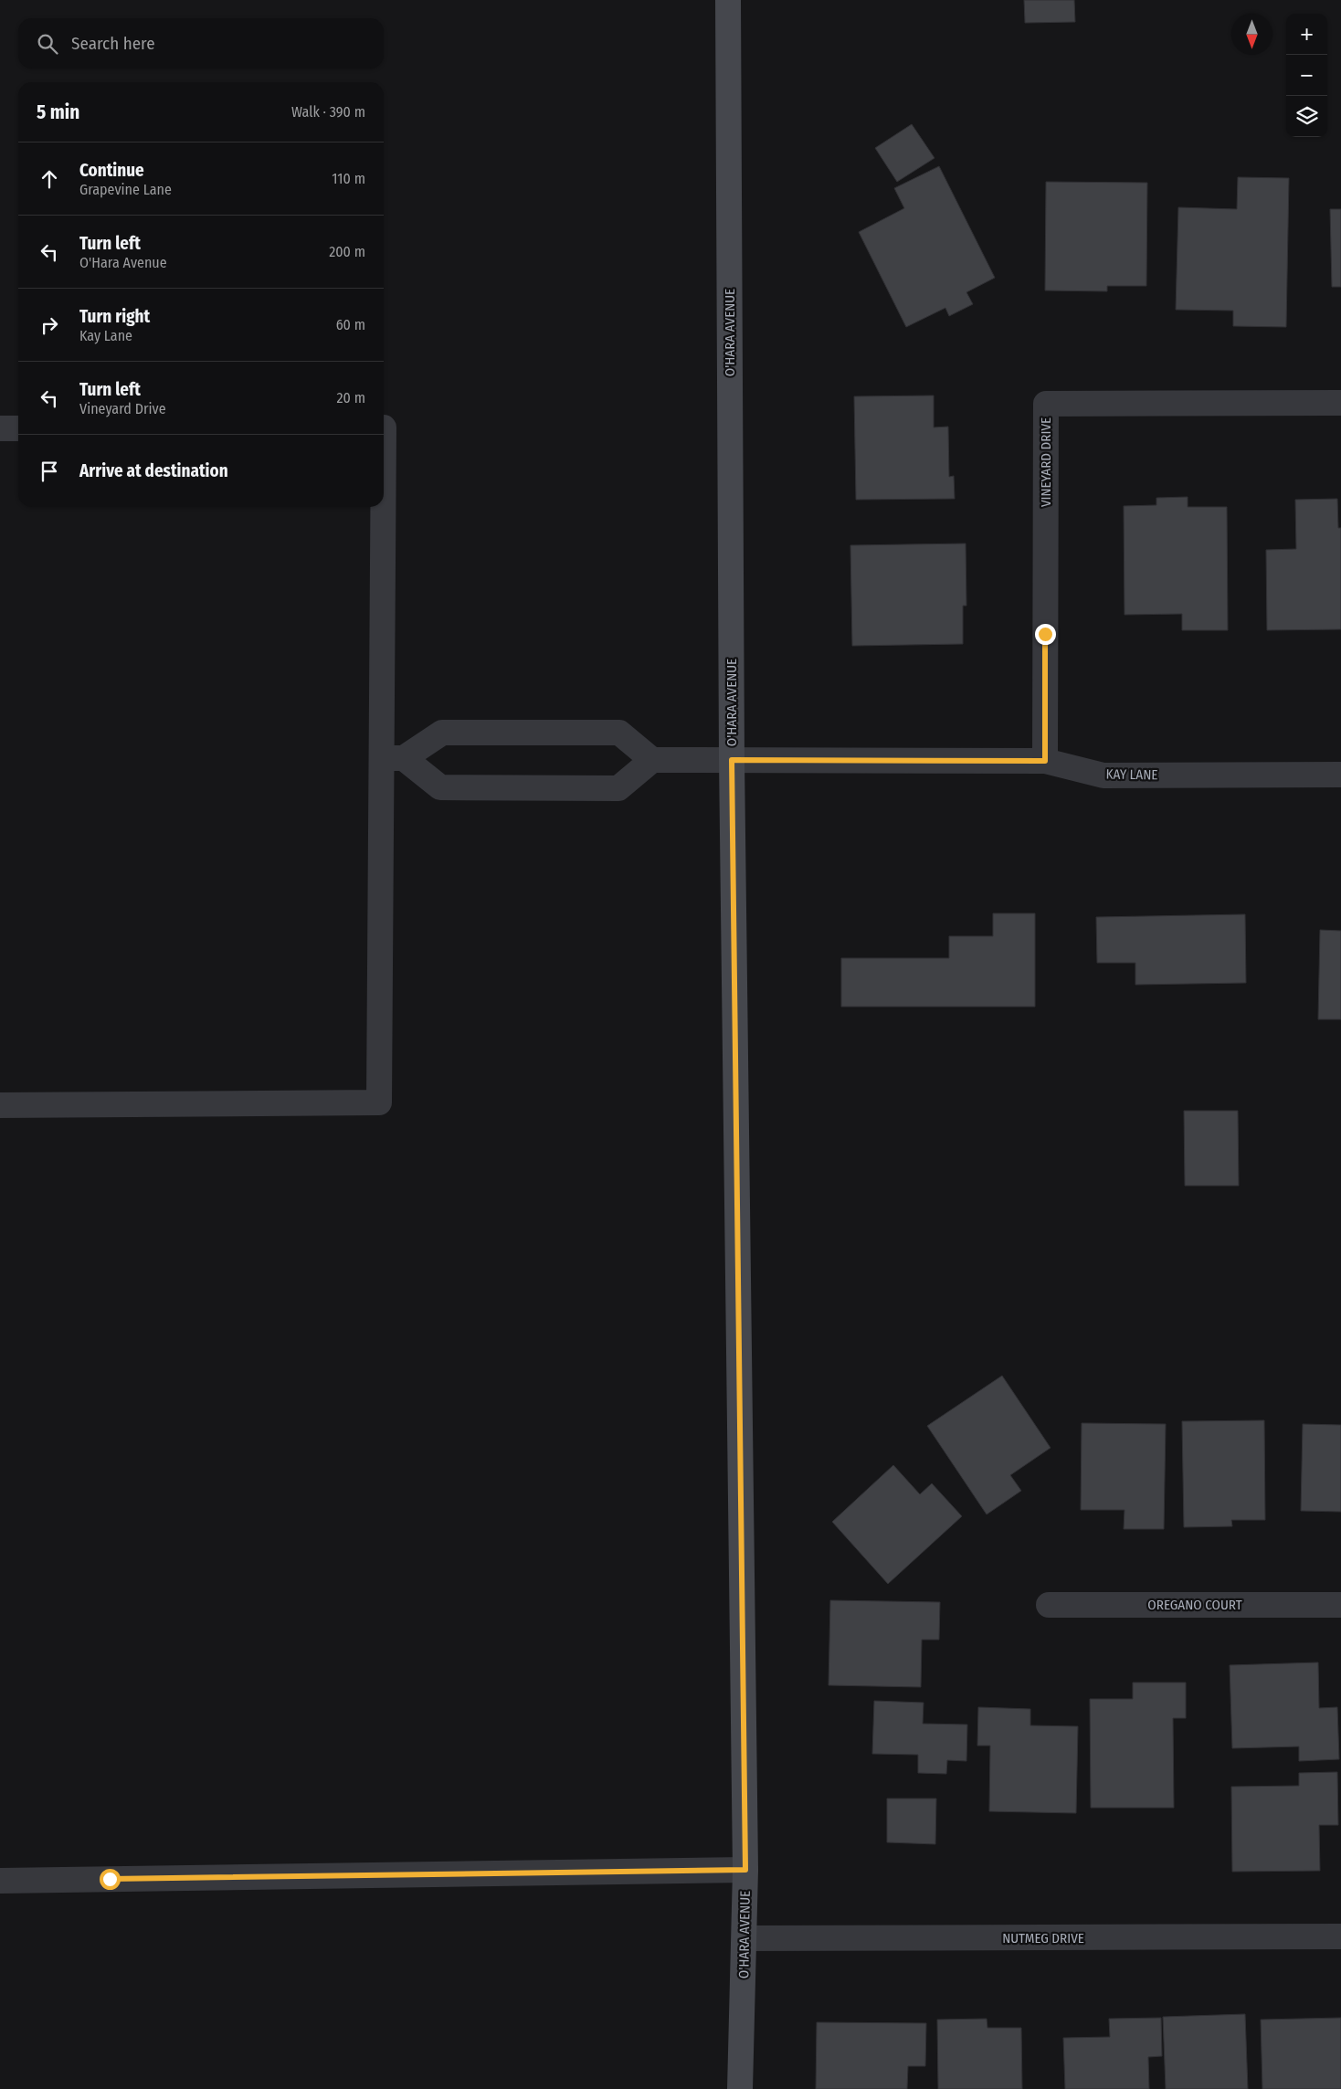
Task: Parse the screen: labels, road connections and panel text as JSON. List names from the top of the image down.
{
  "streets": {
    "main road": ["O'HARA AVENUE"],
    "street": [
      "VINEYARD DRIVE",
      "KAY LANE",
      "OREGANO COURT",
      "NUTMEG DRIVE"
    ]
  },
  "crossings": [
    ["O'HARA AVENUE", "KAY LANE"],
    ["O'HARA AVENUE", "NUTMEG DRIVE"],
    ["VINEYARD DRIVE", "KAY LANE"]
  ],
  "north": "bottom",
  "page": {
    "map_buttons": ["+", "−"],
    "search": "Search here",
    "heading": ["5 min", "Walk · 390 m"],
    "list": [
      ["Continue", "Grapevine Lane", "110 m"],
      ["Turn left", "O'Hara Avenue", "200 m"],
      ["Turn right", "Kay Lane", "60 m"],
      ["Turn left", "Vineyard Drive", "20 m"],
      "Arrive at destination"
    ]
  }
}
